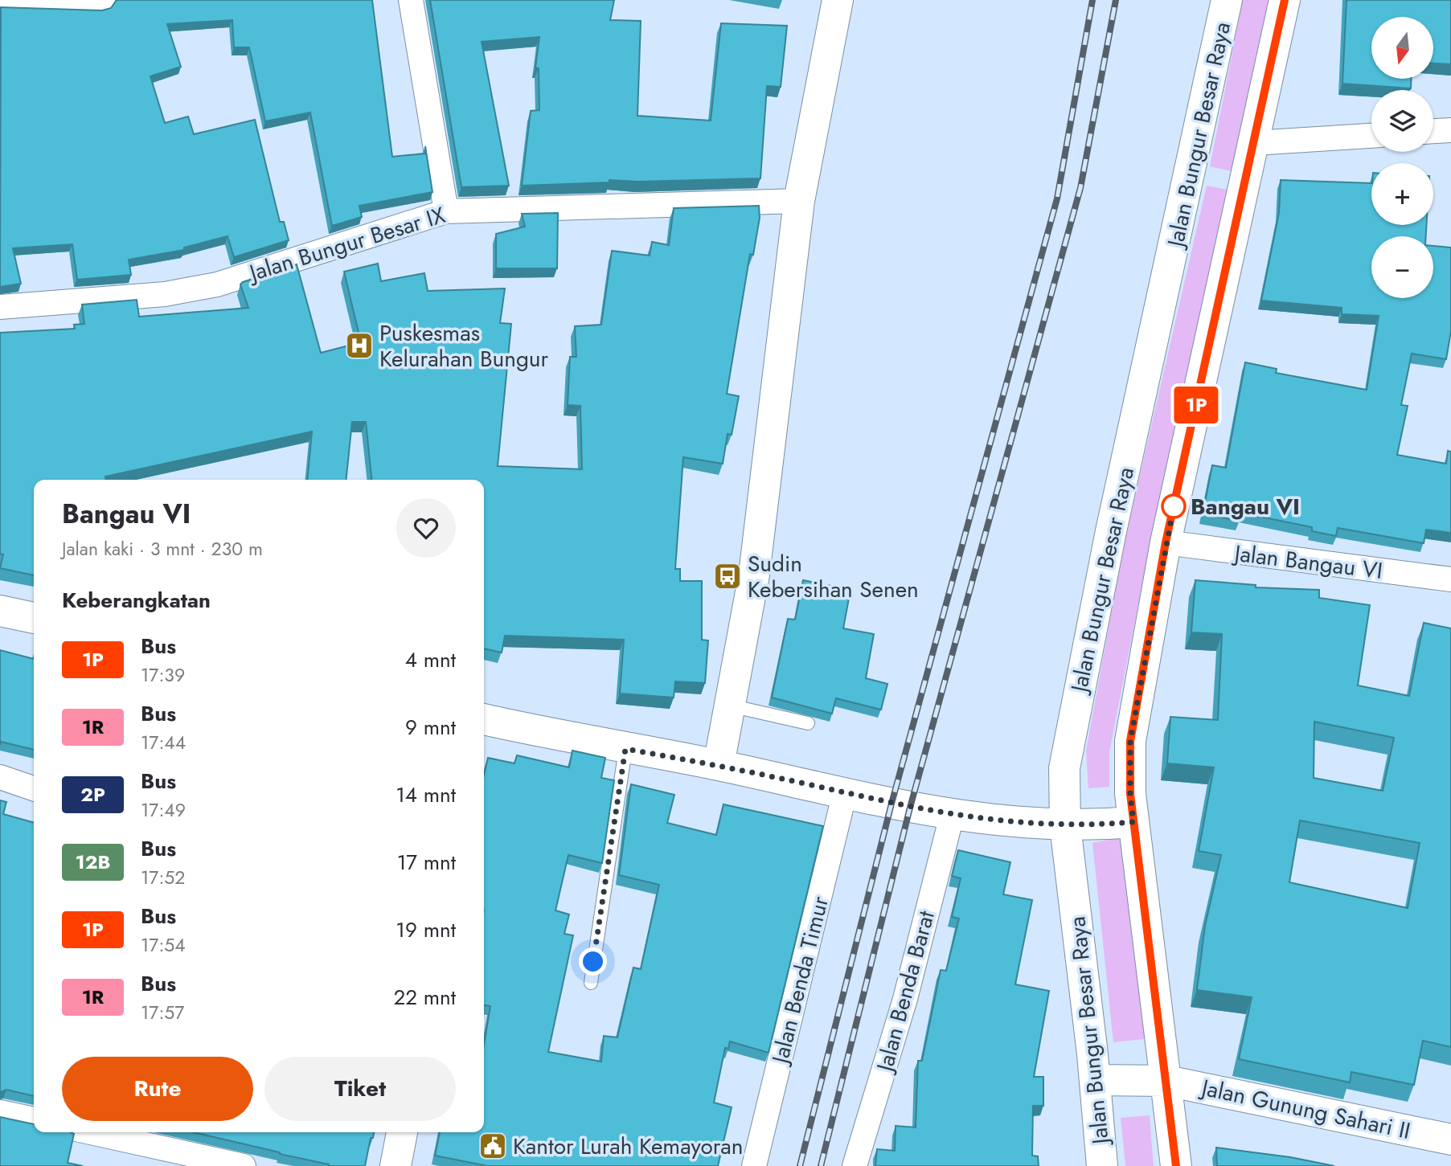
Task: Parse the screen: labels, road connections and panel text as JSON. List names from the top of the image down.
{
  "streets": {
    "main road": ["Jalan Bungur Besar Raya", "Jalan Gunung Sahari II"],
    "street": [
      "Jalan Bungur Besar IX",
      "Jalan Bangau VI",
      "Jalan Benda Timur",
      "Jalan Benda Barat"
    ]
  },
  "crossings": [
    ["Jalan Bungur Besar Raya", "Jalan Gunung Sahari II"]
  ],
  "places": {
    "hospital": ["Puskesmas Kelurahan Bungur"],
    "other": ["Bangau VI"],
    "bus stop": ["Sudin Kebersihan Senen"],
    "public building": ["Kantor Lurah Kemayoran"]
  },
  "lines": ["bus line 1P"],
  "north": "bottom",
  "page": {
    "on_map": "1P",
    "map_buttons": ["+", "−"],
    "heading": [
      ["Bangau VI", "Jalan kaki · 3 mnt · 230 m"],
      "Keberangkatan"
    ],
    "list": [
      {
        "mark": "1P",
        "name": "Bus",
        "note": "17:39",
        "value": "4 mnt"
      },
      {
        "mark": "1R",
        "name": "Bus",
        "note": "17:44",
        "value": "9 mnt"
      },
      {
        "mark": "2P",
        "name": "Bus",
        "note": "17:49",
        "value": "14 mnt"
      },
      {
        "mark": "12B",
        "name": "Bus",
        "note": "17:52",
        "value": "17 mnt"
      },
      {
        "mark": "1P",
        "name": "Bus",
        "note": "17:54",
        "value": "19 mnt"
      },
      {
        "mark": "1R",
        "name": "Bus",
        "note": "17:57",
        "value": "22 mnt"
      }
    ],
    "buttons": ["Rute", "Tiket"]
  }
}
